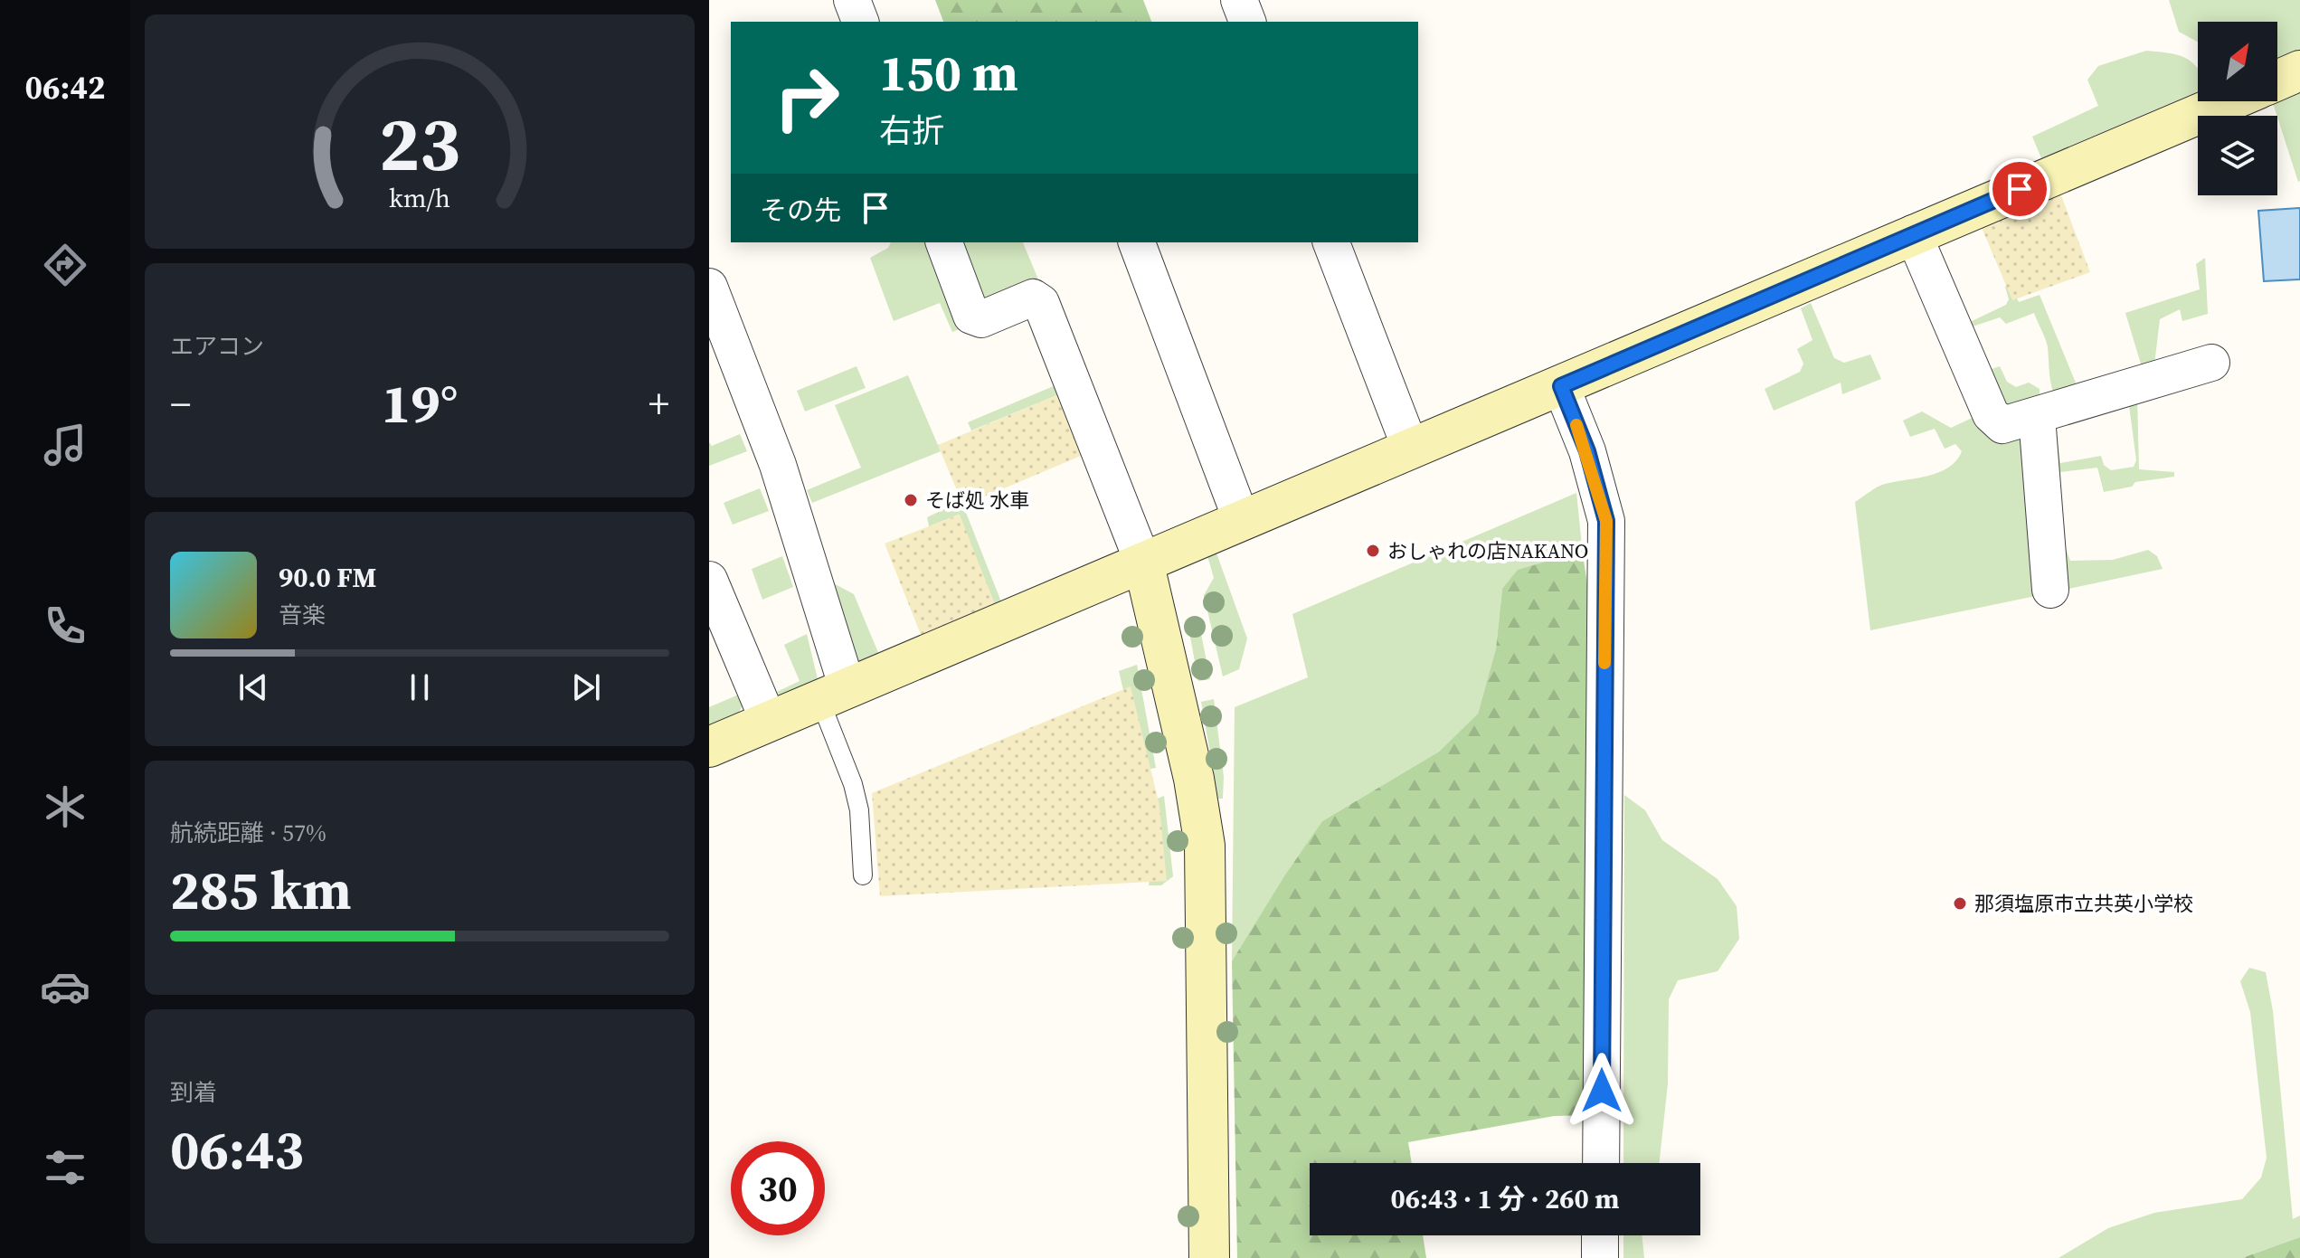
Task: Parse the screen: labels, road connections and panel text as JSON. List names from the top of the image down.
{
  "places": ["そば処 水車", "おしゃれの店NAKANO", "那須塩原市立共英小学校"],
  "north": "top right",
  "page": {
    "tabs": "06:42",
    "turn": ["150 m", "右折"],
    "then": "その先",
    "tile": [
      "エアコン",
      ["航続距離 · 57%", "285 km"],
      ["到着", "06:43"]
    ],
    "heat": ["−", "19°", "+"],
    "song": ["90.0 FM", "音楽"],
    "limit": "30",
    "trip": "06:43 · 1 分 · 260 m",
    "gauge": ["23", "km/h"]
  }
}
